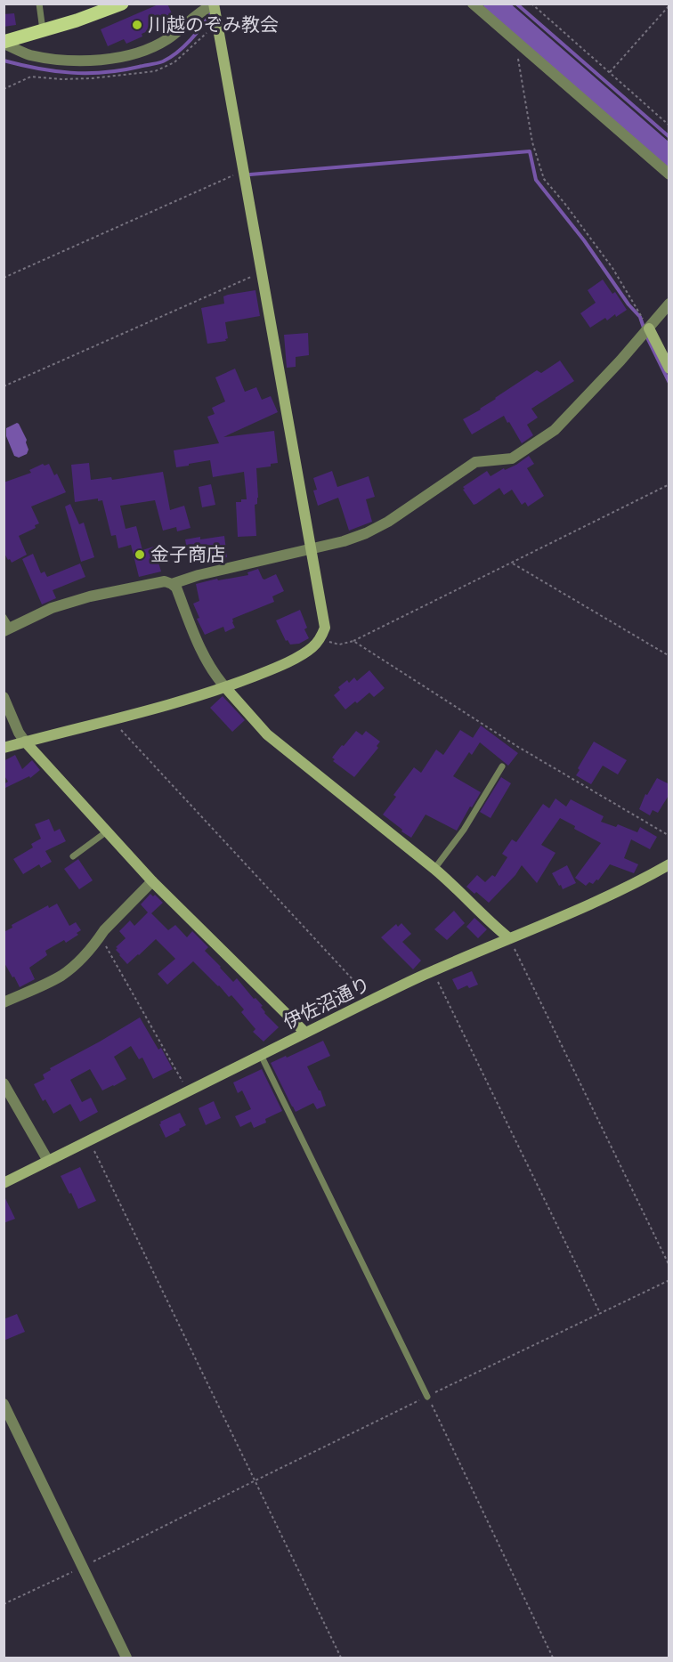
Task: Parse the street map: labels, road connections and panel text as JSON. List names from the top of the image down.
{
  "streets": {
    "street": ["伊佐沼通り"]
  },
  "places": ["川越のぞみ教会", "金子商店"]
}
